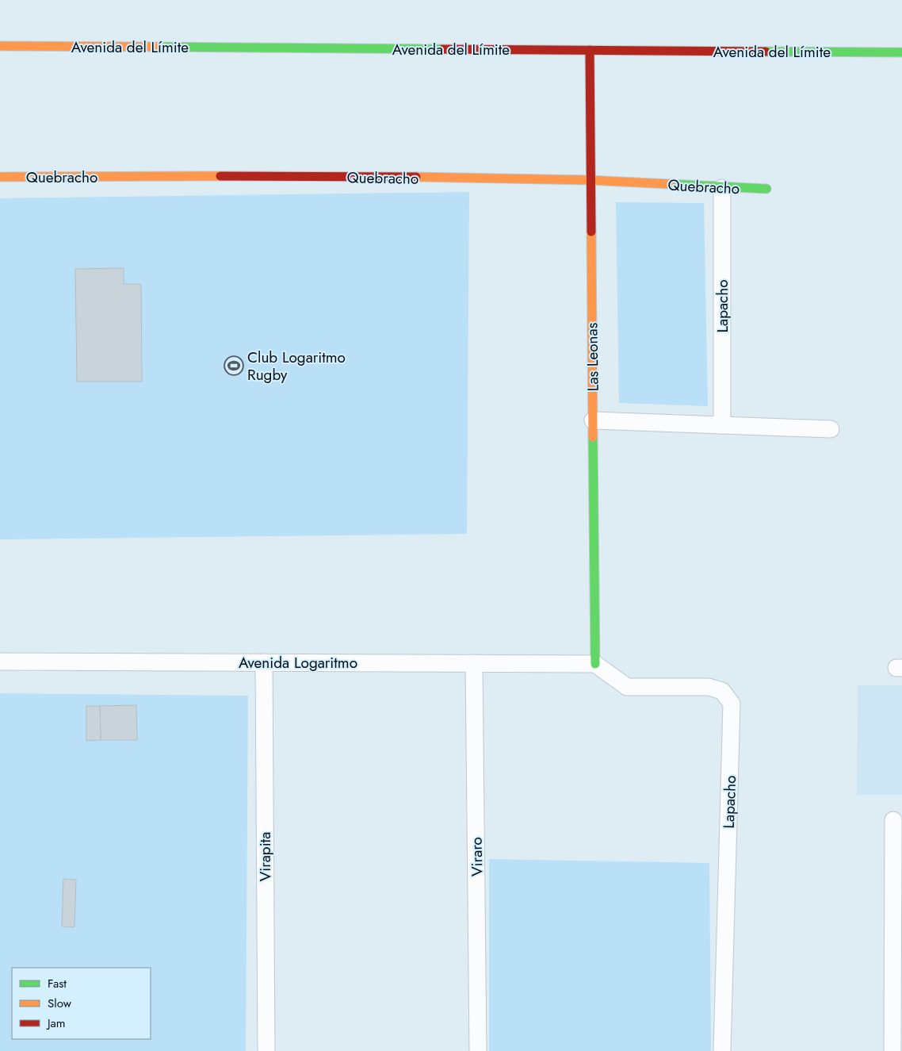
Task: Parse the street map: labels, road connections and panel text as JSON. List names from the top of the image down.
{
  "streets": {
    "street": [
      "Avenida del Límite",
      "Quebracho",
      "Lapacho",
      "Las Leonas",
      "Avenida Logaritmo",
      "Virapita",
      "Viraro"
    ]
  },
  "crossings": [
    ["Avenida del Límite", "Las Leonas"],
    ["Quebracho", "Lapacho"],
    ["Quebracho", "Las Leonas"],
    ["Lapacho", "Las Leonas"],
    ["Lapacho", "Avenida Logaritmo"],
    ["Las Leonas", "Avenida Logaritmo"],
    ["Avenida Logaritmo", "Virapita"],
    ["Avenida Logaritmo", "Viraro"]
  ],
  "places": {
    "sports": ["Club Logaritmo Rugby"]
  },
  "legend": ["Fast", "Slow", "Jam"]
}
